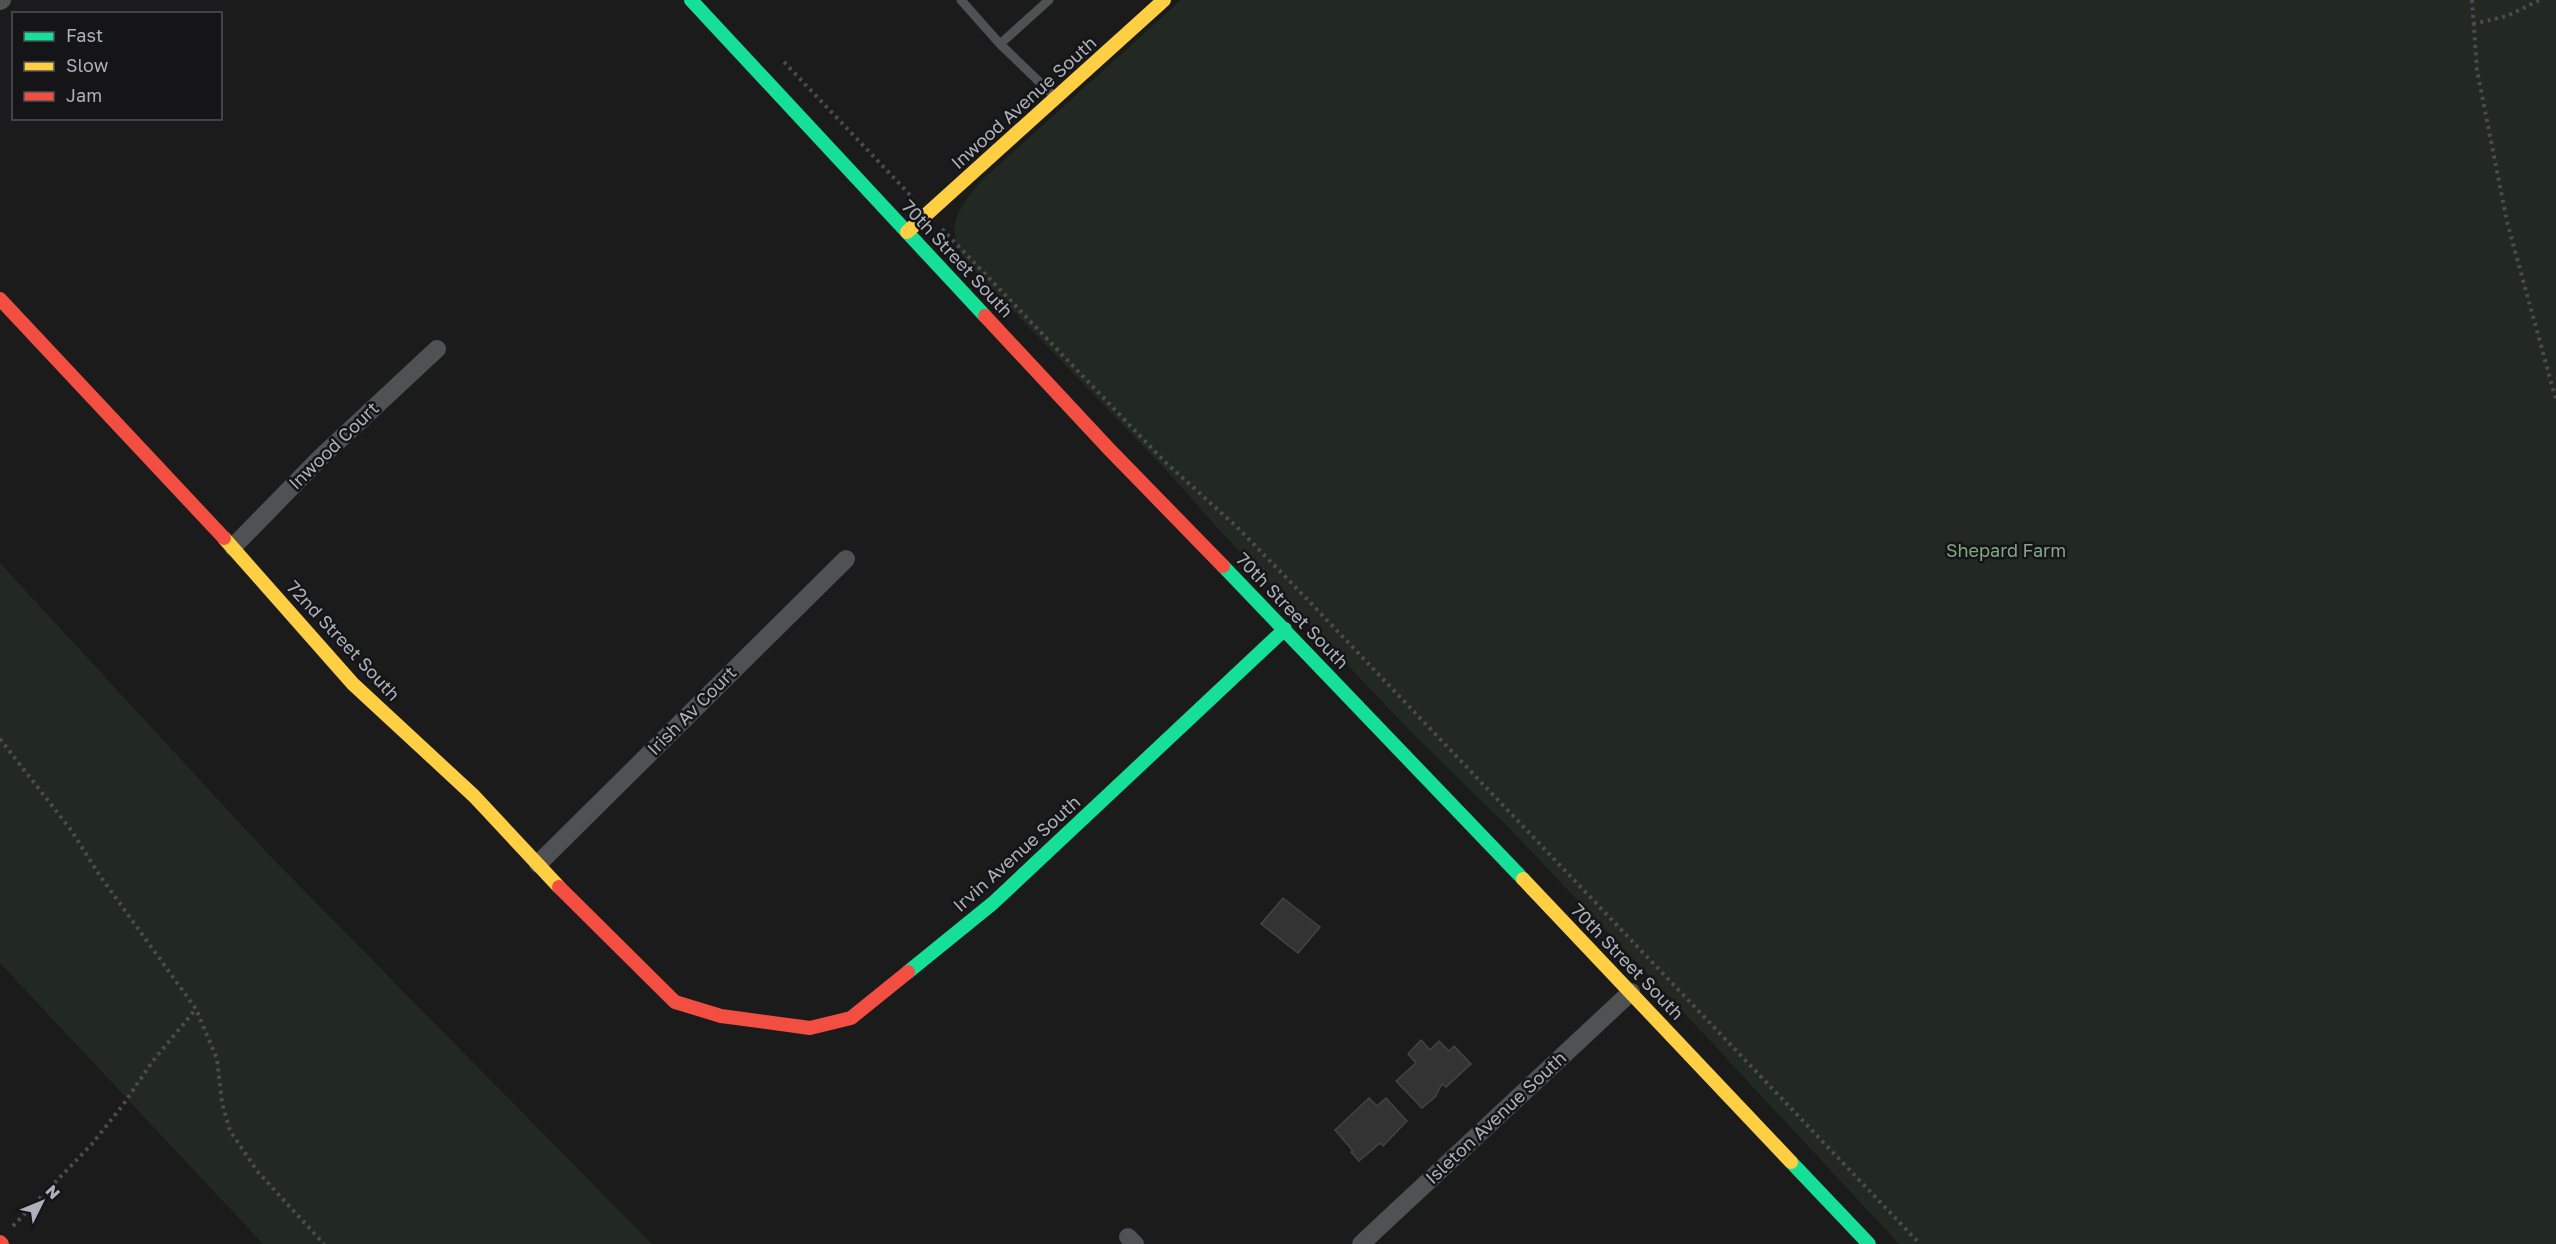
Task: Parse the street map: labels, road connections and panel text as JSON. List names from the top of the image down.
{
  "streets": {
    "street": [
      "Inwood Avenue South",
      "70th Street South",
      "Inwood Court",
      "72nd Street South",
      "Irish Av Court",
      "Irvin Avenue South",
      "Isleton Avenue South"
    ]
  },
  "crossings": [
    ["Inwood Avenue South", "70th Street South"],
    ["70th Street South", "Irvin Avenue South"],
    ["70th Street South", "Isleton Avenue South"],
    ["Inwood Court", "72nd Street South"],
    ["72nd Street South", "Irish Av Court"],
    ["72nd Street South", "Irvin Avenue South"]
  ],
  "parks": ["Shepard Farm"],
  "legend": ["Fast", "Slow", "Jam"],
  "north": "top right"
}
